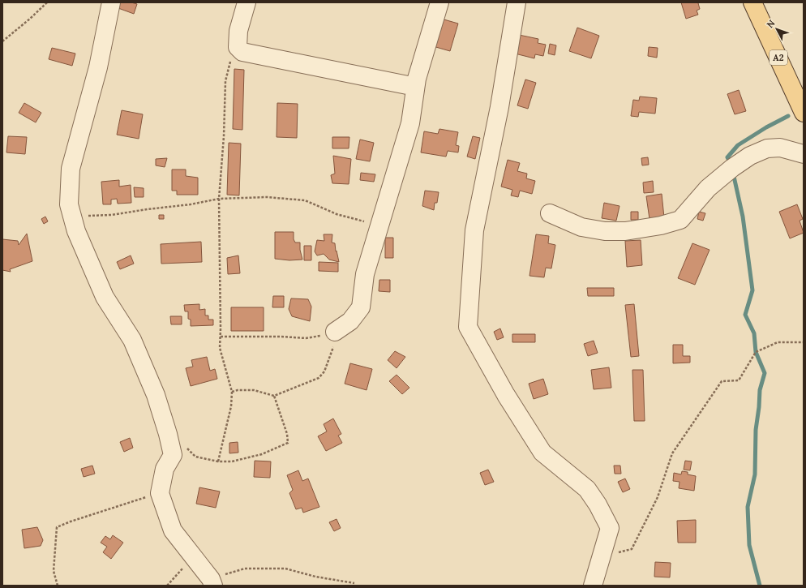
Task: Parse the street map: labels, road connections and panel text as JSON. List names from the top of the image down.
{
  "streets": {
    "main road": ["A2"]
  },
  "north": "top left"
}
